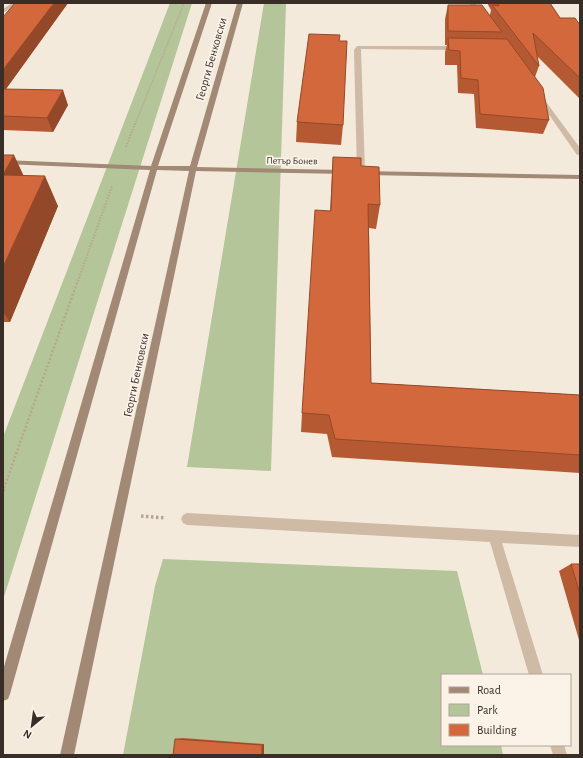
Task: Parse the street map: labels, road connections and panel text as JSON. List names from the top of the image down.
{
  "streets": {
    "street": ["Георги Бенковски", "Петър Бонев"]
  },
  "crossings": [
    ["Георги Бенковски", "Петър Бонев"]
  ],
  "legend": ["Road", "Park", "Building"],
  "north": "bottom left"
}
